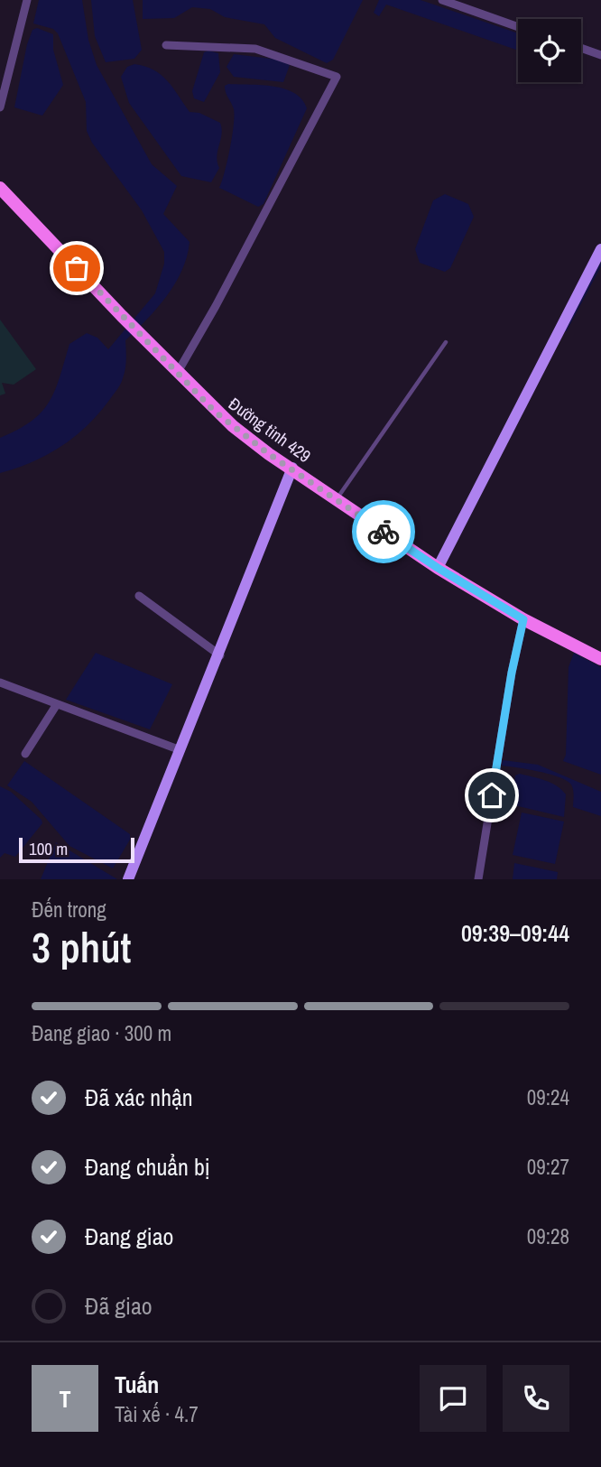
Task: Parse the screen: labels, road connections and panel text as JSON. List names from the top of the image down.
{
  "streets": {
    "main road": ["Đường tỉnh 429"]
  },
  "scale_bar": "100 m",
  "page": {
    "scale": "100 m",
    "heading": ["3 phút", "Đến trong", "09:39–09:44"],
    "panel": ["Tuấn", "Tài xế · 4.7"],
    "bar": "Đang giao · 300 m",
    "list": [
      ["Đã xác nhận", "09:24"],
      ["Đang chuẩn bị", "09:27"],
      ["Đang giao", "09:28"],
      "Đã giao"
    ],
    "round": "T"
  }
}
